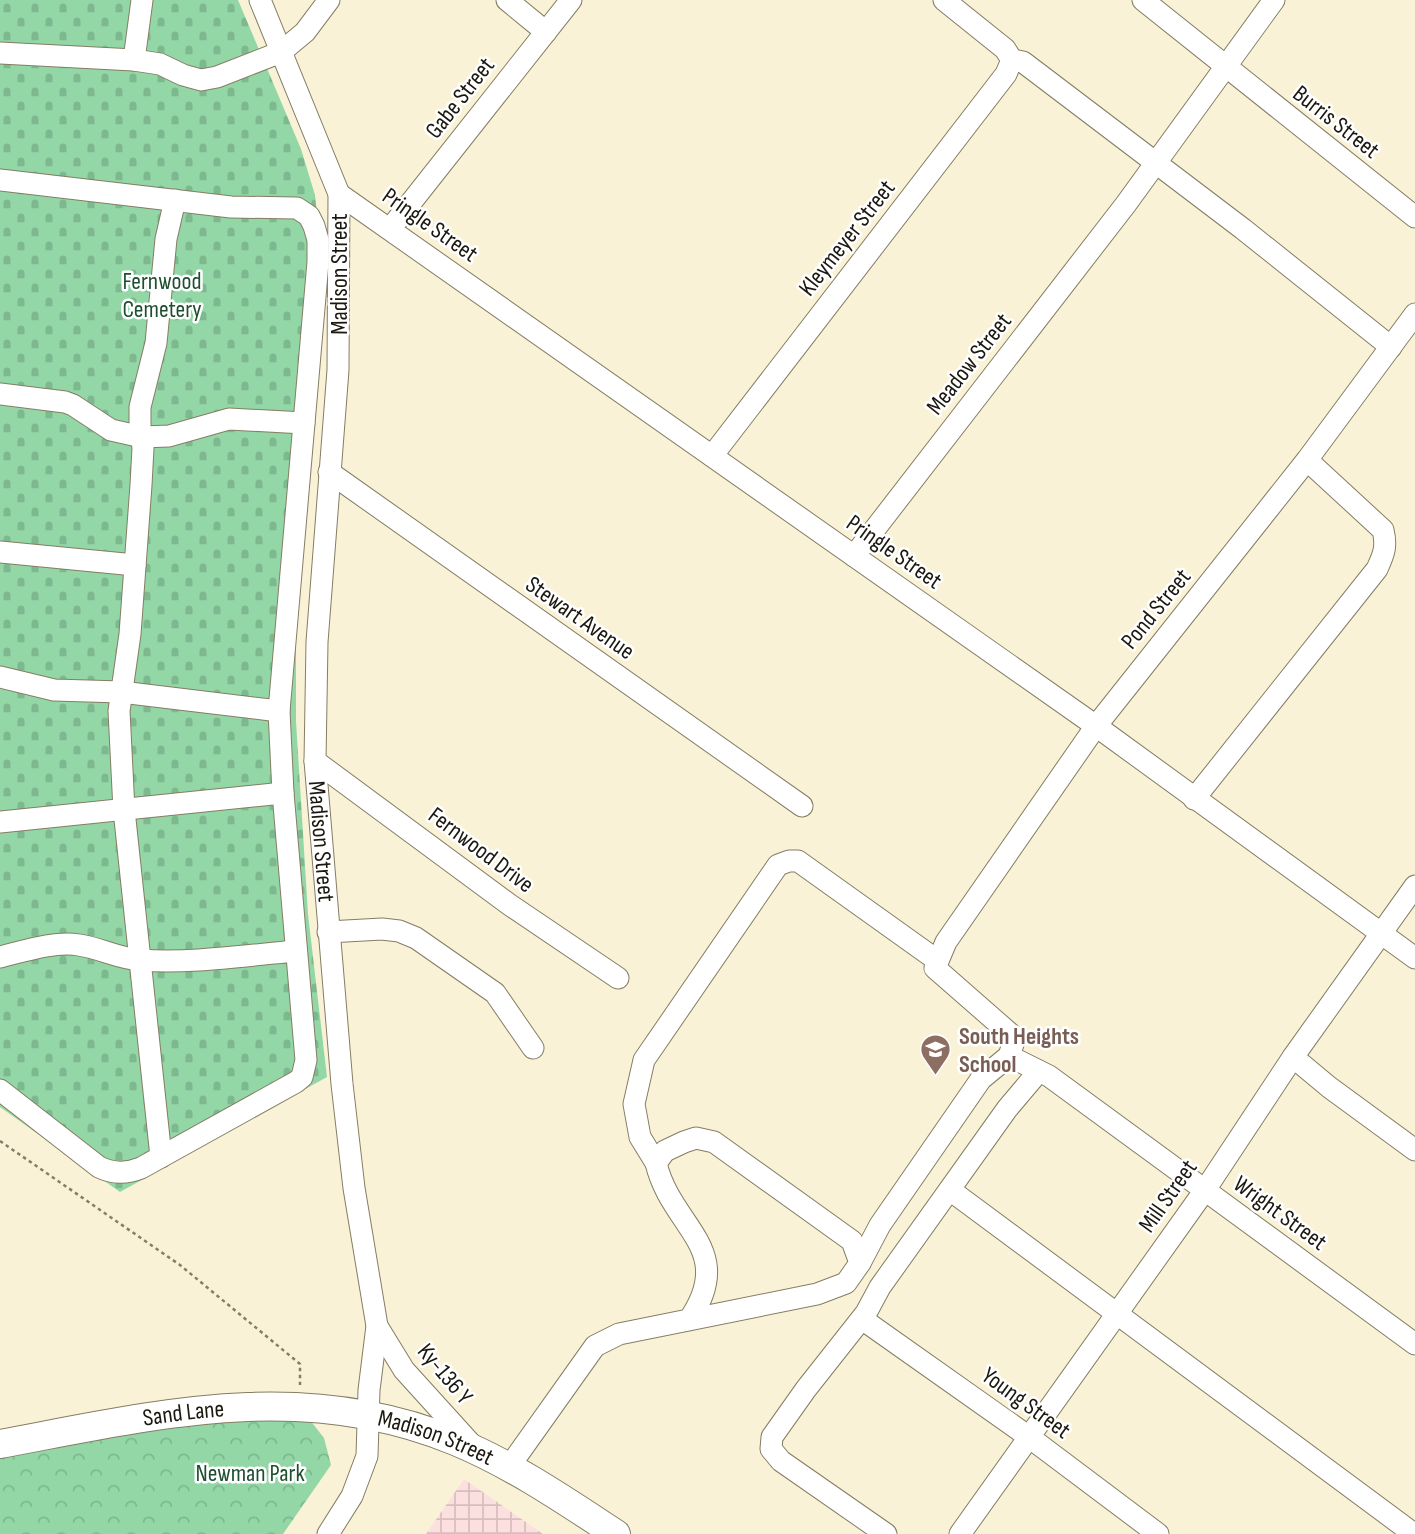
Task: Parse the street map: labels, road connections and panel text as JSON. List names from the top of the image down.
{
  "streets": {
    "main road": ["Madison Street", "Sand Lane"],
    "street": [
      "Gabe Street",
      "Burris Street",
      "Pringle Street",
      "Kleymeyer Street",
      "Meadow Street",
      "Pond Street",
      "Stewart Avenue",
      "Fernwood Drive",
      "Mill Street",
      "Wright Street",
      "Ky-136 Y",
      "Young Street"
    ]
  },
  "crossings": [
    ["Gabe Street", "Pringle Street"],
    ["Pringle Street", "Kleymeyer Street"],
    ["Pringle Street", "Madison Street"],
    ["Pringle Street", "Meadow Street"],
    ["Pringle Street", "Pond Street"],
    ["Pringle Street", "Mill Street"],
    ["Madison Street", "Stewart Avenue"],
    ["Madison Street", "Fernwood Drive"],
    ["Madison Street", "Ky-136 Y"],
    ["Madison Street", "Sand Lane"],
    ["Mill Street", "Wright Street"],
    ["Mill Street", "Young Street"]
  ],
  "parks": ["Fernwood Cemetery", "Newman Park"],
  "places": {
    "school or university": ["South Heights School"]
  }
}
